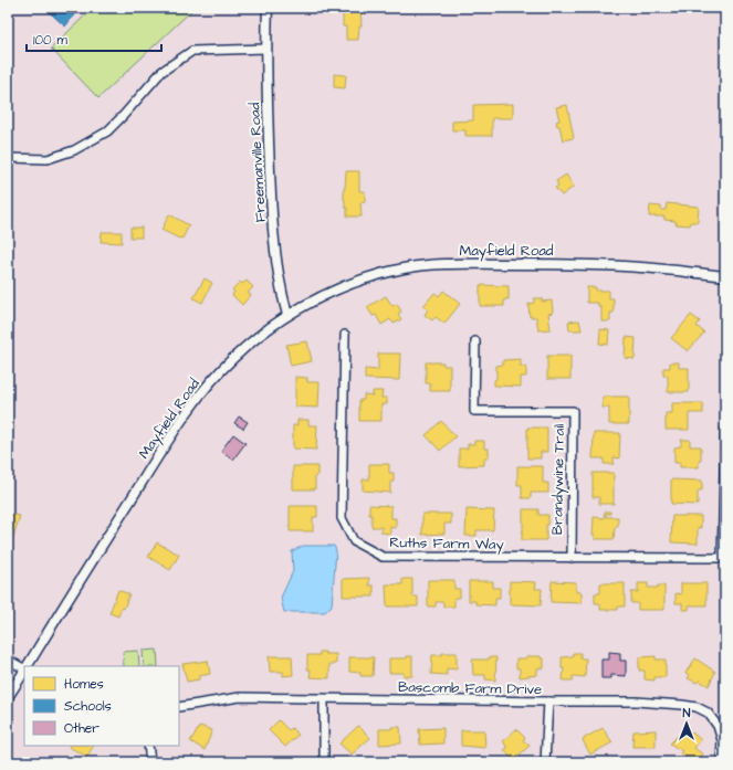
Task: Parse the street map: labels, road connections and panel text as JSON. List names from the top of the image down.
{
  "streets": {
    "street": [
      "Freemanville Road",
      "Mayfield Road",
      "Brandywine Trail",
      "Ruths Farm Way",
      "Bascomb Farm Drive"
    ]
  },
  "crossings": [
    ["Freemanville Road", "Mayfield Road"],
    ["Brandywine Trail", "Ruths Farm Way"]
  ],
  "legend": ["Homes", "Schools", "Other"],
  "scale_bar": "100 m",
  "north": "top"
}
